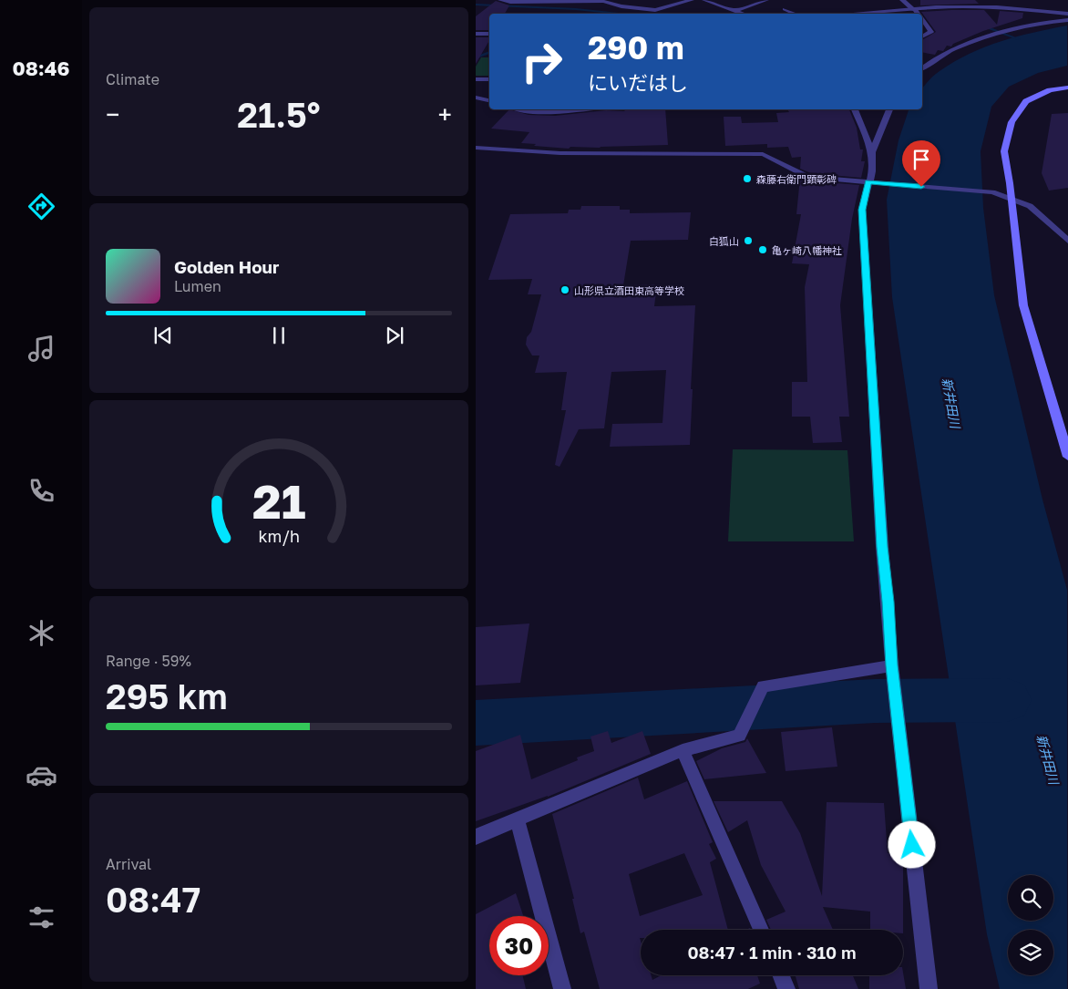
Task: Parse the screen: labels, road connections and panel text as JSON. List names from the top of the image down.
{
  "water": ["新井田川"],
  "places": [
    "森藤右衛門顕彰碑",
    "白狐山",
    "亀ヶ崎八幡神社",
    "山形県立酒田東高等学校"
  ],
  "page": {
    "tabs": "08:46",
    "tile": [
      "Climate",
      ["Range · 59%", "295 km"],
      ["Arrival", "08:47"]
    ],
    "turn": ["290 m", "にいだはし"],
    "heat": ["−", "21.5°", "+"],
    "song": ["Golden Hour", "Lumen"],
    "limit": "30",
    "trip": "08:47 · 1 min · 310 m",
    "gauge": ["21", "km/h"]
  }
}
